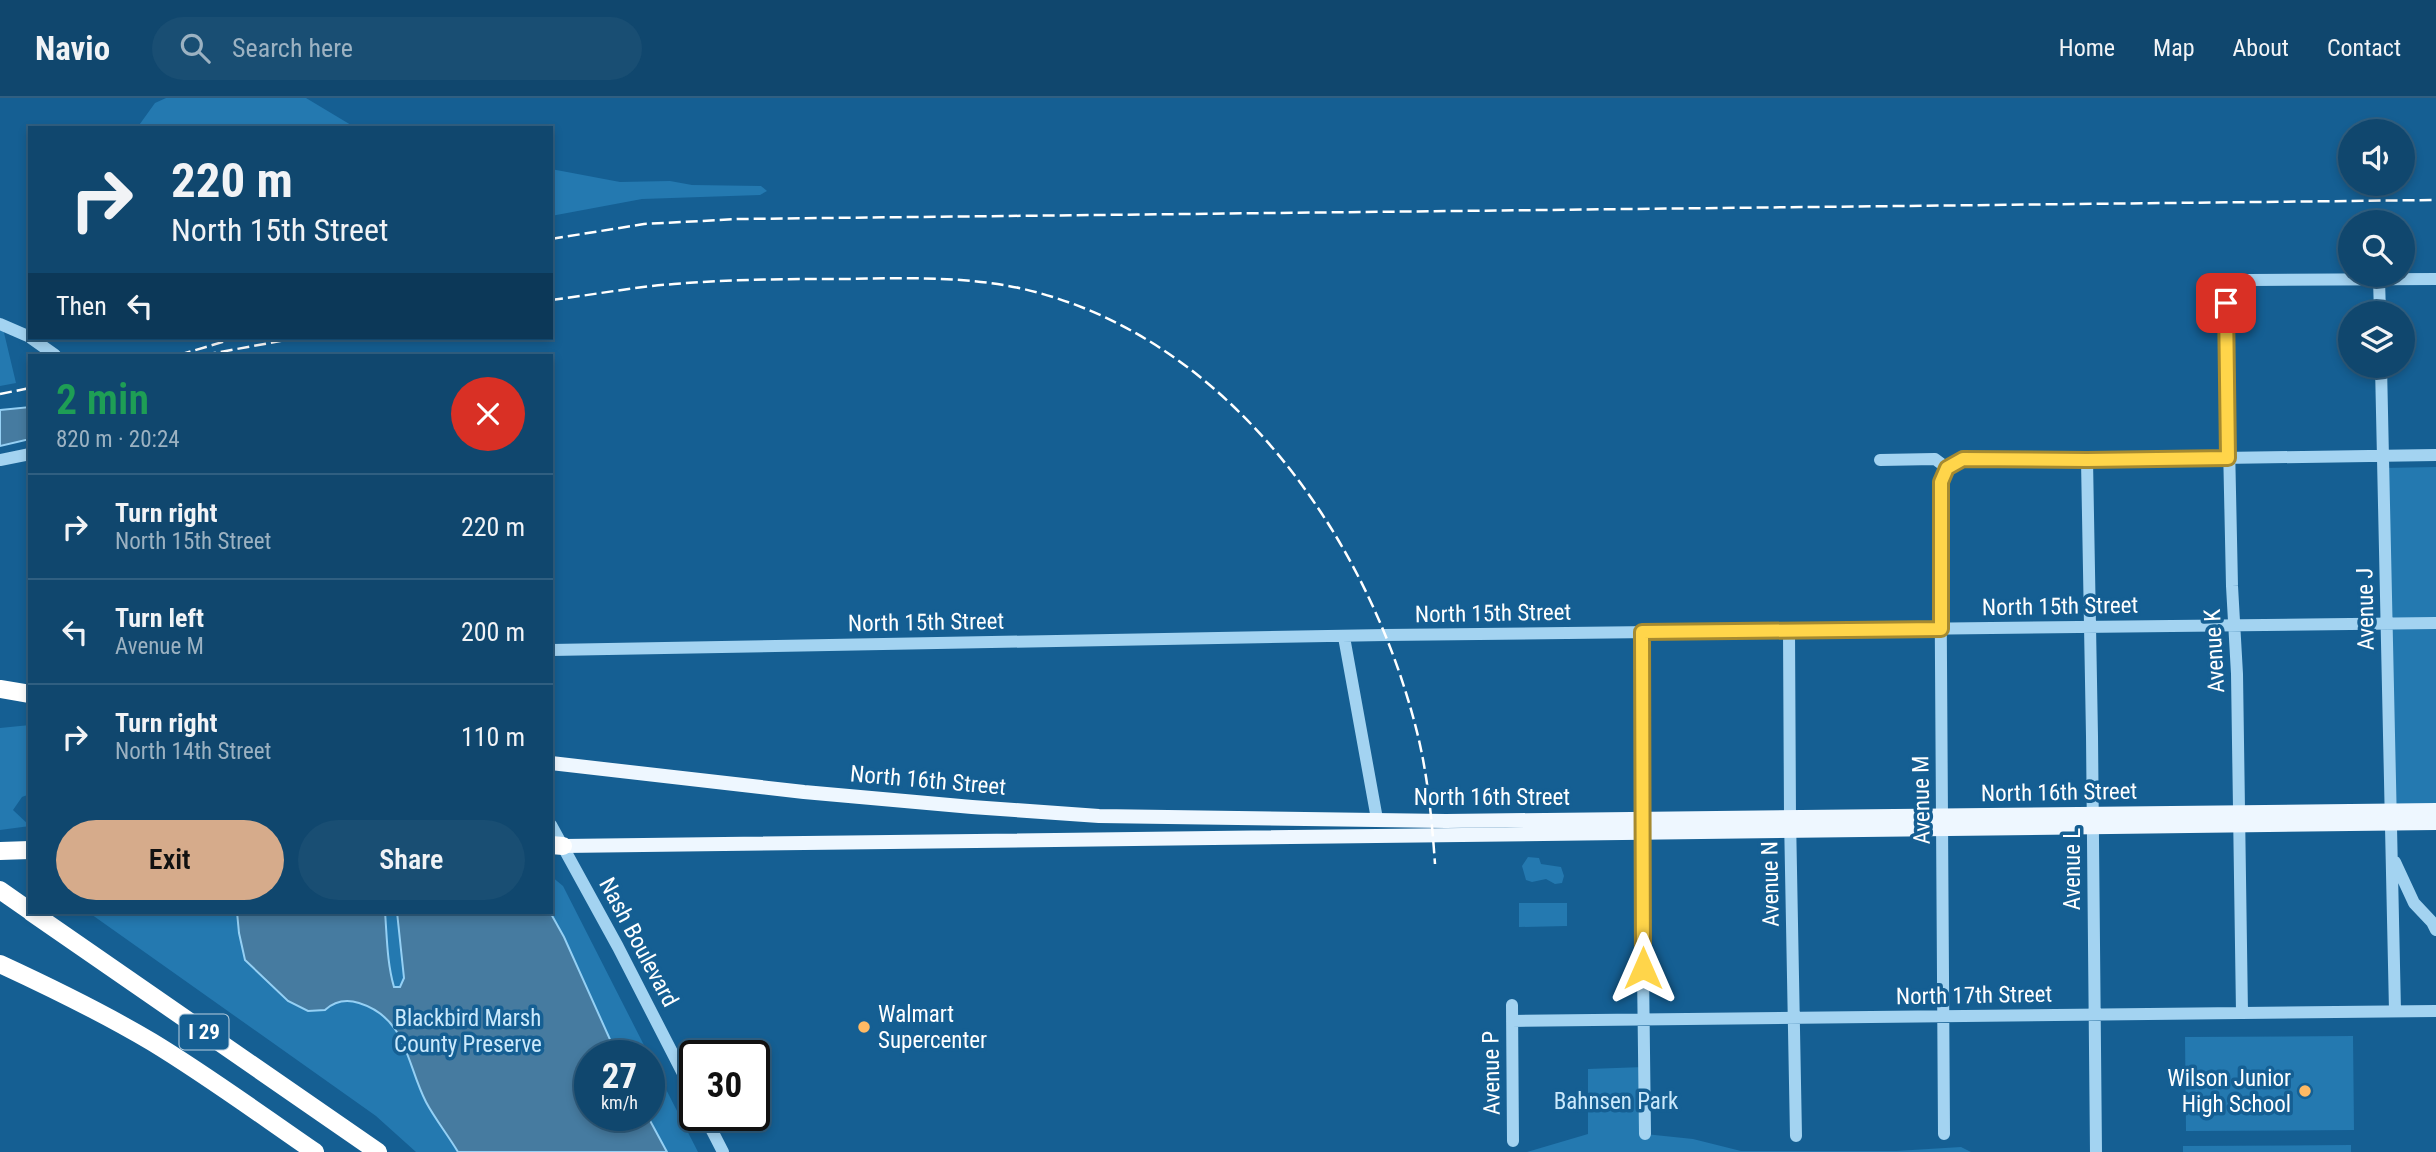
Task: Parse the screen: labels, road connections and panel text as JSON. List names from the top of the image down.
{
  "streets": {
    "highway": ["I 29"],
    "main road": ["North 16th Street"],
    "street": [
      "North 15th Street",
      "Avenue J",
      "Avenue K",
      "Avenue M",
      "Avenue L",
      "Avenue N",
      "Nash Boulevard",
      "North 17th Street",
      "Avenue P"
    ]
  },
  "crossings": [
    ["North 15th Street", "Avenue J"],
    ["North 15th Street", "Avenue K"],
    ["North 15th Street", "Avenue M"],
    ["North 15th Street", "Avenue L"],
    ["North 15th Street", "Avenue N"],
    ["Avenue J", "North 16th Street"],
    ["Avenue J", "North 17th Street"],
    ["Avenue K", "North 16th Street"],
    ["Avenue K", "North 17th Street"],
    ["North 16th Street", "Avenue M"],
    ["North 16th Street", "Avenue L"],
    ["North 16th Street", "Avenue N"],
    ["North 16th Street", "Nash Boulevard"],
    ["Avenue M", "North 17th Street"],
    ["Avenue L", "North 17th Street"],
    ["Avenue N", "North 17th Street"],
    ["North 17th Street", "Avenue P"]
  ],
  "parks": ["Blackbird Marsh County Preserve", "Bahnsen Park"],
  "places": ["Walmart Supercenter", "Wilson Junior High School"],
  "page": {
    "header": "Navio",
    "search": "Search here",
    "nav": [
      "Home",
      "Map",
      "About",
      "Contact"
    ],
    "turn": ["220 m", "North 15th Street"],
    "then": "Then",
    "heading": ["2 min", "820 m · 20:24"],
    "list": [
      {
        "name": "Turn right",
        "note": "North 15th Street",
        "value": "220 m"
      },
      {
        "name": "Turn left",
        "note": "Avenue M",
        "value": "200 m"
      },
      {
        "name": "Turn right",
        "note": "North 14th Street",
        "value": "110 m"
      }
    ],
    "buttons": ["Exit", "Share"],
    "speed": "27 km/h",
    "limit": "30"
  }
}
